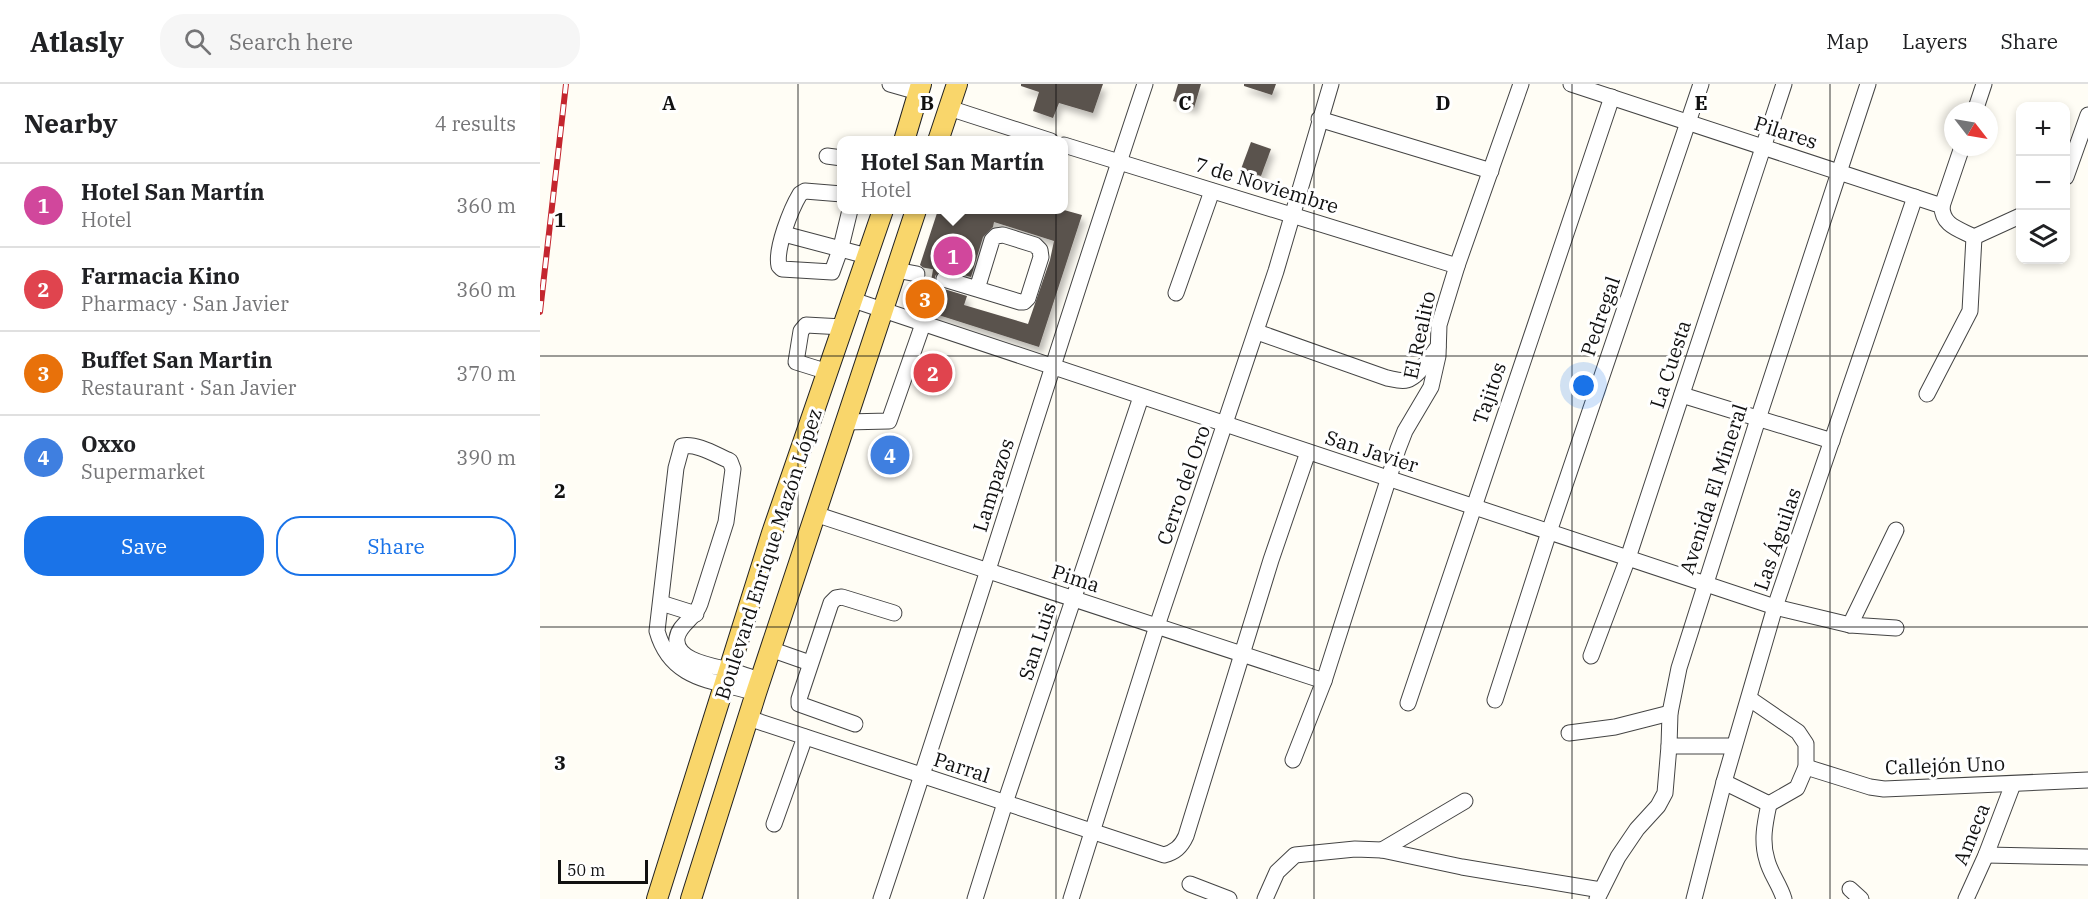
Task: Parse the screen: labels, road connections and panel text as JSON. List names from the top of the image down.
{
  "streets": {
    "main road": ["Boulevard Enrique Mazón López"],
    "street": [
      "Pilares",
      "7 de Noviembre",
      "Pedregal",
      "El Realito",
      "La Cuesta",
      "Tajitos",
      "San Javier",
      "Lampazos",
      "Cerro del Oro",
      "Avenida El Mineral",
      "Las Águilas",
      "Pima",
      "San Luis",
      "Callejón Uno",
      "Parral",
      "Ameca"
    ]
  },
  "crossings": [
    ["Pilares", "Pedregal"],
    ["Pilares", "La Cuesta"],
    ["Pilares", "Tajitos"],
    ["Pilares", "Avenida El Mineral"],
    ["Pilares", "Las Águilas"],
    ["7 de Noviembre", "El Realito"],
    ["7 de Noviembre", "Lampazos"],
    ["7 de Noviembre", "Cerro del Oro"],
    ["Pedregal", "San Javier"],
    ["El Realito", "San Javier"],
    ["El Realito", "Pima"],
    ["La Cuesta", "San Javier"],
    ["Tajitos", "San Javier"],
    ["San Javier", "Lampazos"],
    ["San Javier", "Cerro del Oro"],
    ["San Javier", "Avenida El Mineral"],
    ["San Javier", "Las Águilas"],
    ["San Javier", "Boulevard Enrique Mazón López"],
    ["San Javier", "San Luis"],
    ["Lampazos", "Pima"],
    ["Lampazos", "Parral"],
    ["Cerro del Oro", "Pima"],
    ["Cerro del Oro", "Parral"],
    ["Boulevard Enrique Mazón López", "Pima"],
    ["Boulevard Enrique Mazón López", "Parral"],
    ["Pima", "San Luis"],
    ["Pima", "Parral"],
    ["San Luis", "Parral"],
    ["Callejón Uno", "Ameca"]
  ],
  "scale_bar": "50 m",
  "north": "bottom right",
  "page": {
    "header": "Atlasly",
    "search": "Search here",
    "nav": ["Map", "Layers", "Share"],
    "heading": ["Nearby", "4 results"],
    "map_buttons": ["+", "−"],
    "popup": ["Hotel San Martín", "Hotel"],
    "list": [
      {
        "mark": "1",
        "name": "Hotel San Martín",
        "note": "Hotel",
        "value": "360 m"
      },
      {
        "mark": "2",
        "name": "Farmacia Kino",
        "note": "Pharmacy · San Javier",
        "value": "360 m"
      },
      {
        "mark": "3",
        "name": "Buffet San Martin",
        "note": "Restaurant · San Javier",
        "value": "370 m"
      },
      {
        "mark": "4",
        "name": "Oxxo",
        "note": "Supermarket",
        "value": "390 m"
      }
    ],
    "pins": [
      "1",
      "3",
      "2",
      "4"
    ],
    "buttons": ["Save", "Share"],
    "scale": "50 m"
  },
  "grid": {
    "columns": [
      "A",
      "B",
      "C",
      "D",
      "E"
    ],
    "rows": ["1", "2", "3"]
  }
}
